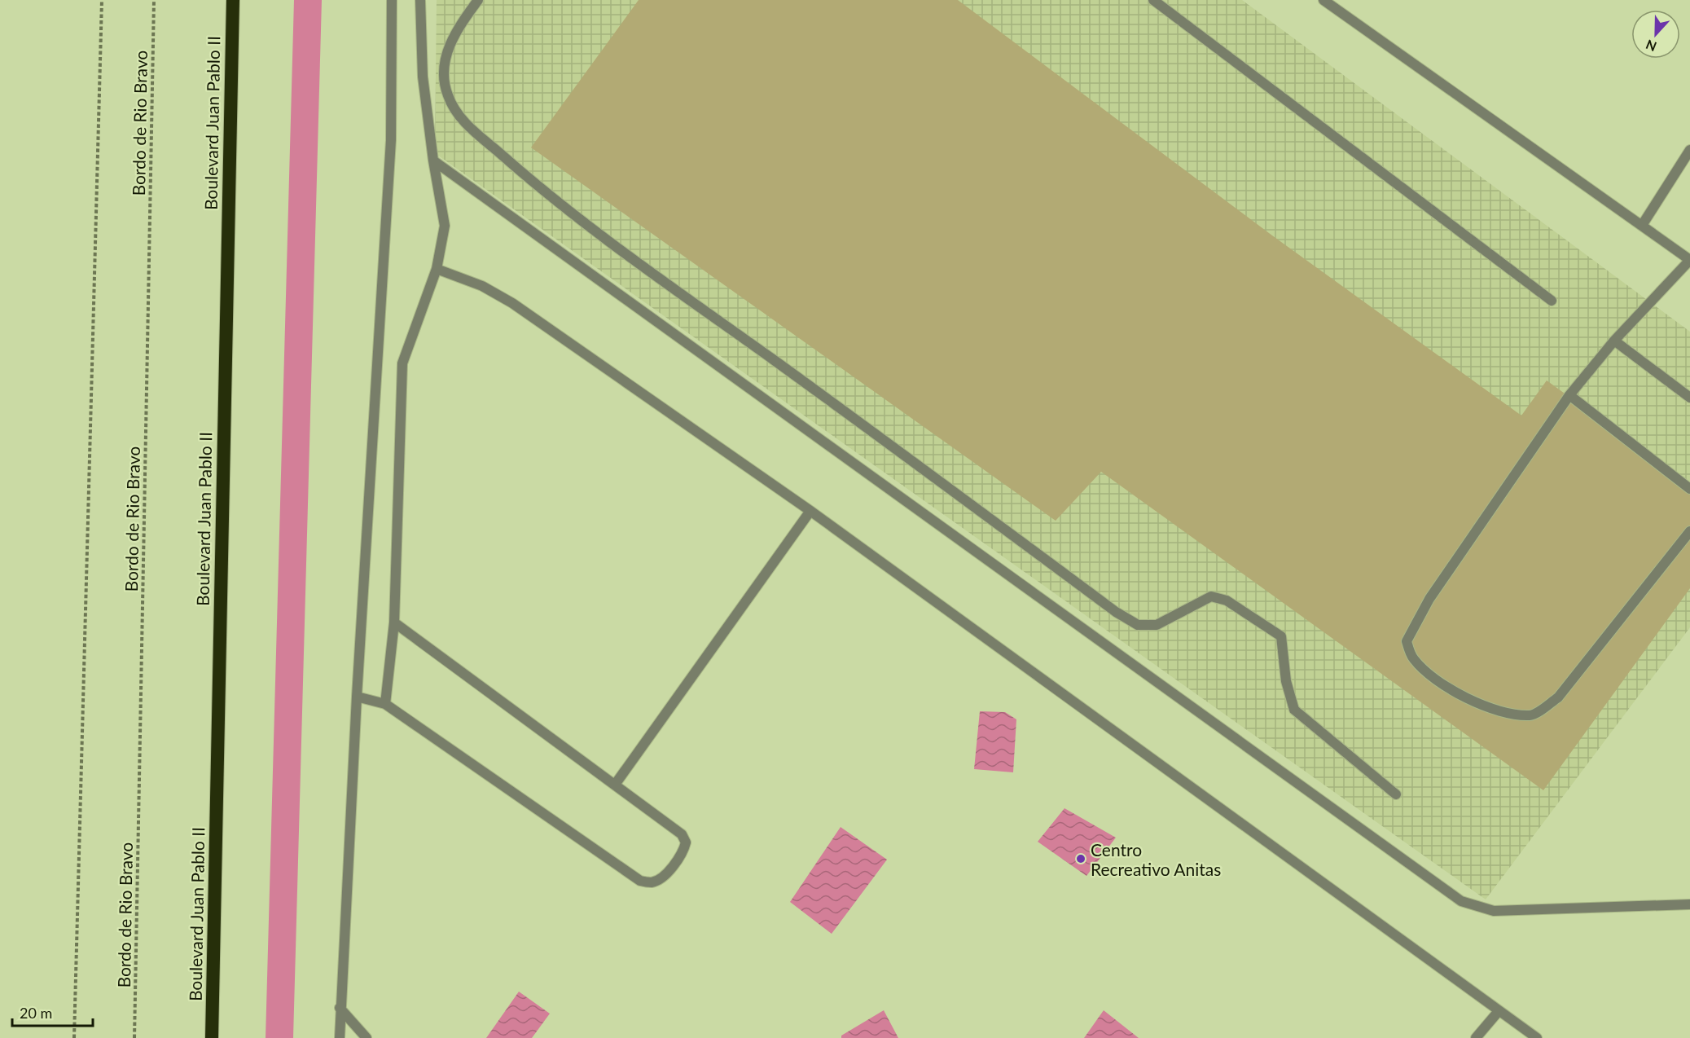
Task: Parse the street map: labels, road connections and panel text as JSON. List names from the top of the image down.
{
  "streets": {
    "highway": ["Boulevard Juan Pablo II"],
    "path": ["Bordo de Rio Bravo"]
  },
  "places": ["Centro Recreativo Anitas"],
  "scale_bar": "20 m",
  "north": "bottom"
}
